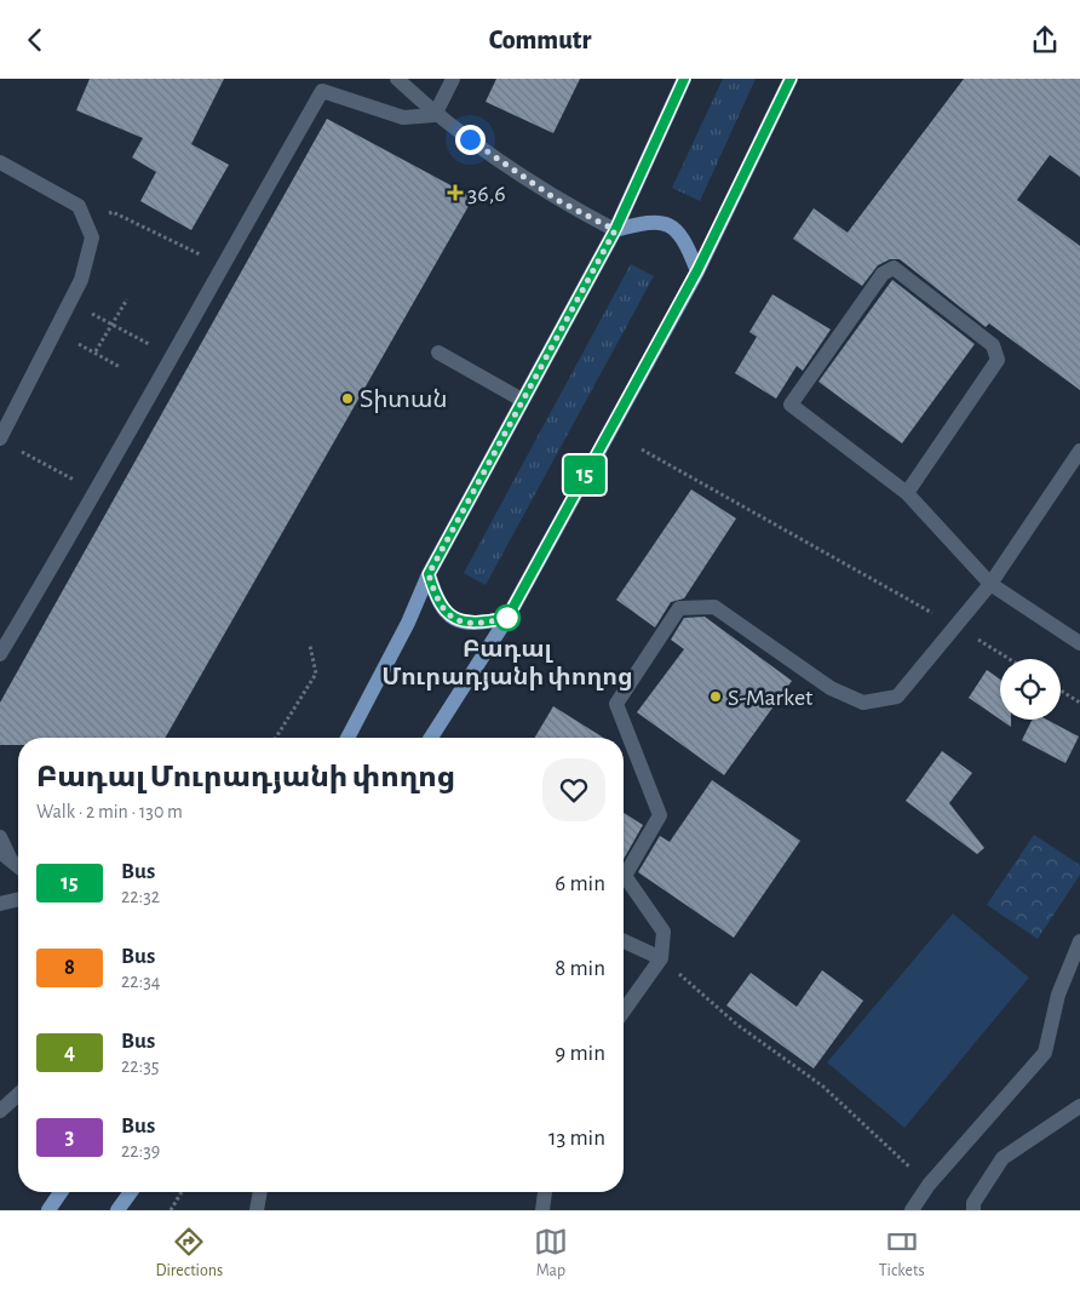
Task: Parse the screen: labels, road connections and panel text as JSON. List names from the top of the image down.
{
  "places": {
    "health": ["36,6"],
    "other": ["Տիտան", "Բադալ Մուրադյանի փողոց", "S-Market"]
  },
  "lines": ["bus line 15"],
  "page": {
    "header": "Commutr",
    "on_map": "15",
    "heading": ["Բադալ Մուրադյանի փողոց", "Walk · 2 min · 130 m"],
    "list": [
      {
        "mark": "15",
        "name": "Bus",
        "note": "22:32",
        "value": "6 min"
      },
      {
        "mark": "8",
        "name": "Bus",
        "note": "22:34",
        "value": "8 min"
      },
      {
        "mark": "4",
        "name": "Bus",
        "note": "22:35",
        "value": "9 min"
      },
      {
        "mark": "3",
        "name": "Bus",
        "note": "22:39",
        "value": "13 min"
      }
    ],
    "tabs": ["Directions", "Map", "Tickets"]
  }
}
